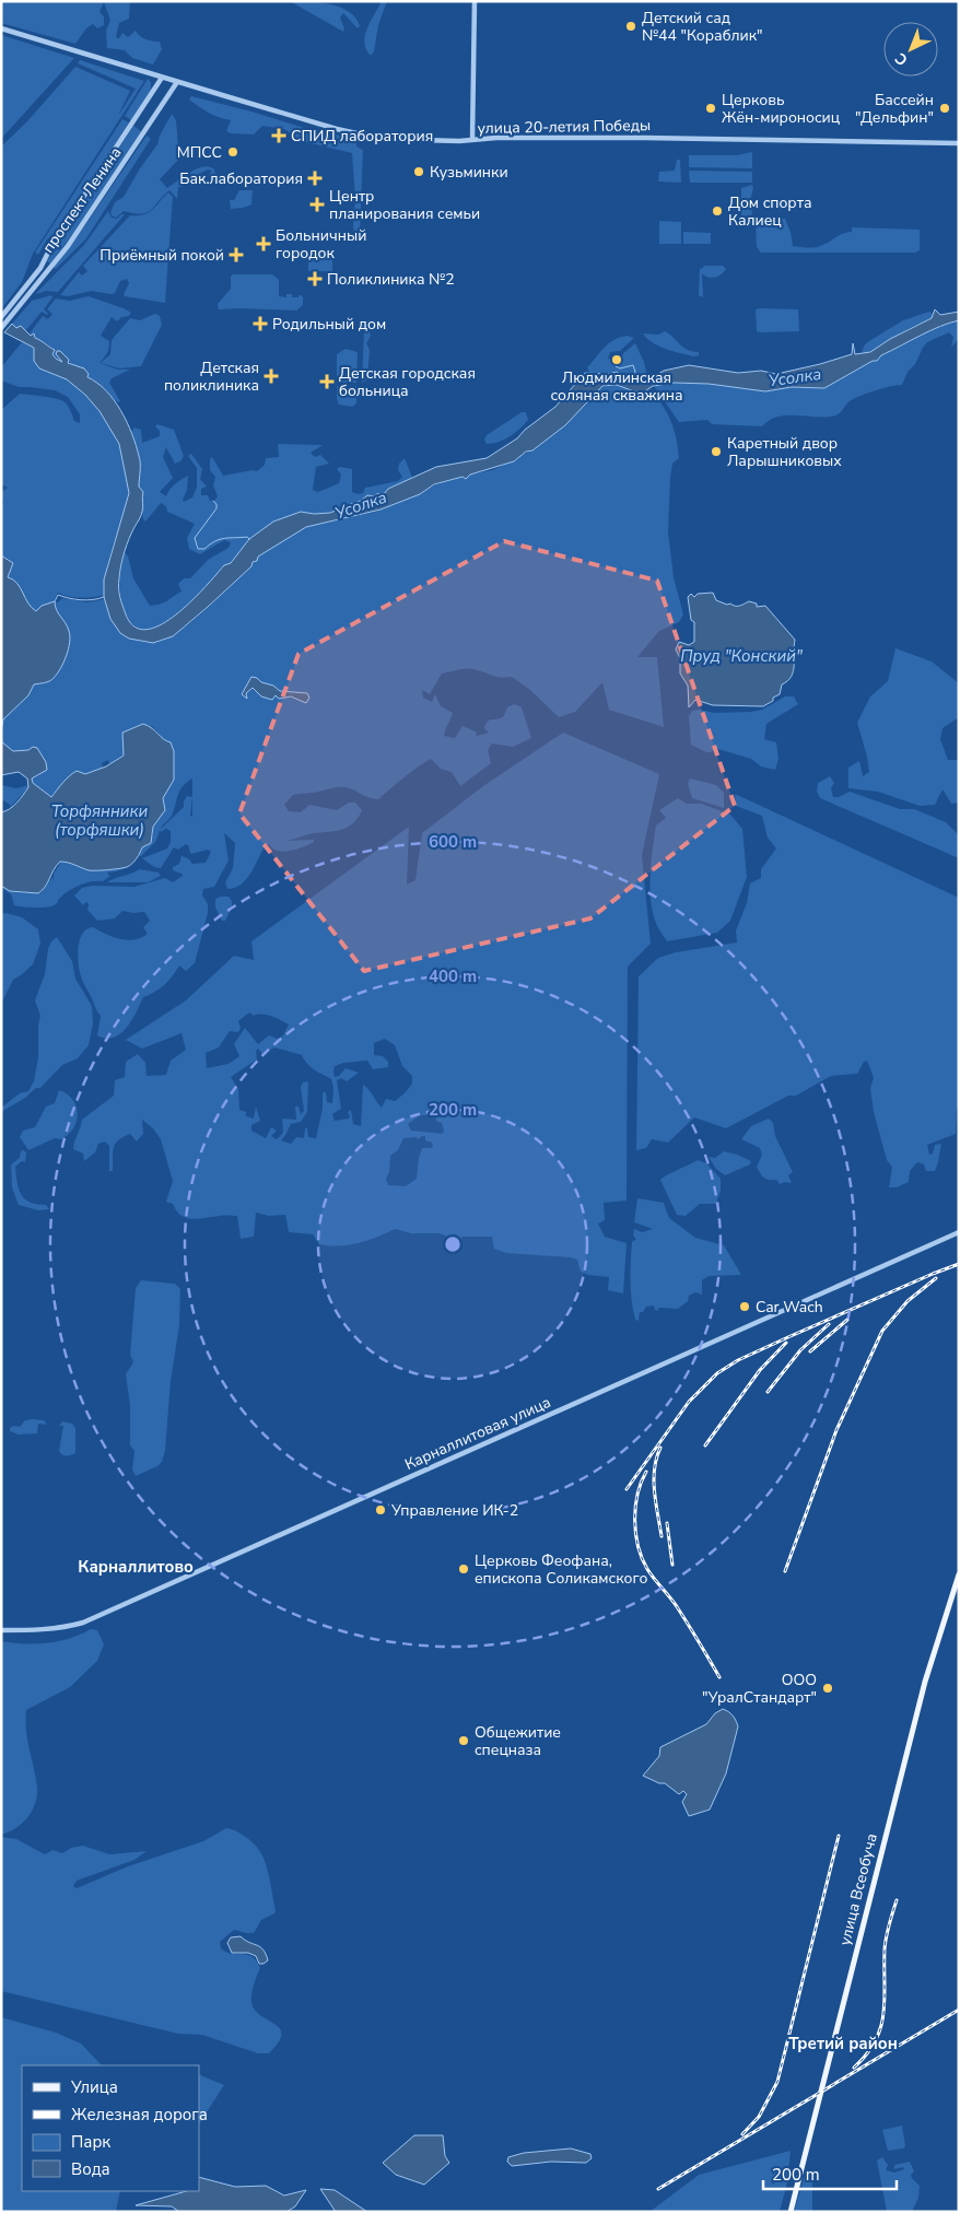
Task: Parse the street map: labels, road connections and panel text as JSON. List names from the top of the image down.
{
  "streets": {
    "main road": ["улица Всеобуча"],
    "street": ["улица 20-летия Победы", "проспект Ленина", "Карналлитовая улица"]
  },
  "crossings": [
    ["улица 20-летия Победы", "проспект Ленина"]
  ],
  "districts": ["Карналлитово", "Третий район"],
  "water": ["Усолка", "Пруд \"Конский\"", "Торфянники (торфяшки)"],
  "places": {
    "other": [
      "Детский сад №44 \"Кораблик\"",
      "Церковь Жён-мироносиц",
      "Бассейн \"Дельфин\"",
      "МПСС",
      "Кузьминки",
      "Дом спорта Калиец",
      "Людмилинская соляная скважина",
      "Каретный двор Ларышниковых",
      "Car Wach",
      "Управление ИК-2",
      "Церковь Феофана, епископа Соликамского",
      "ООО \"УралСтандарт\"",
      "Общежитие спецназа"
    ],
    "health": [
      "СПИД лаборатория",
      "Бак.лаборатория",
      "Центр планирования семьи",
      "Больничный городок",
      "Приёмный покой",
      "Поликлиника №2",
      "Родильный дом",
      "Детская поликлиника",
      "Детская городская больница"
    ]
  },
  "legend": [
    "Улица",
    "Железная дорога",
    "Парк",
    "Вода"
  ],
  "scale_bar": "200 m",
  "north": "bottom left",
  "rings": ["600 m", "400 m", "200 m"]
}
